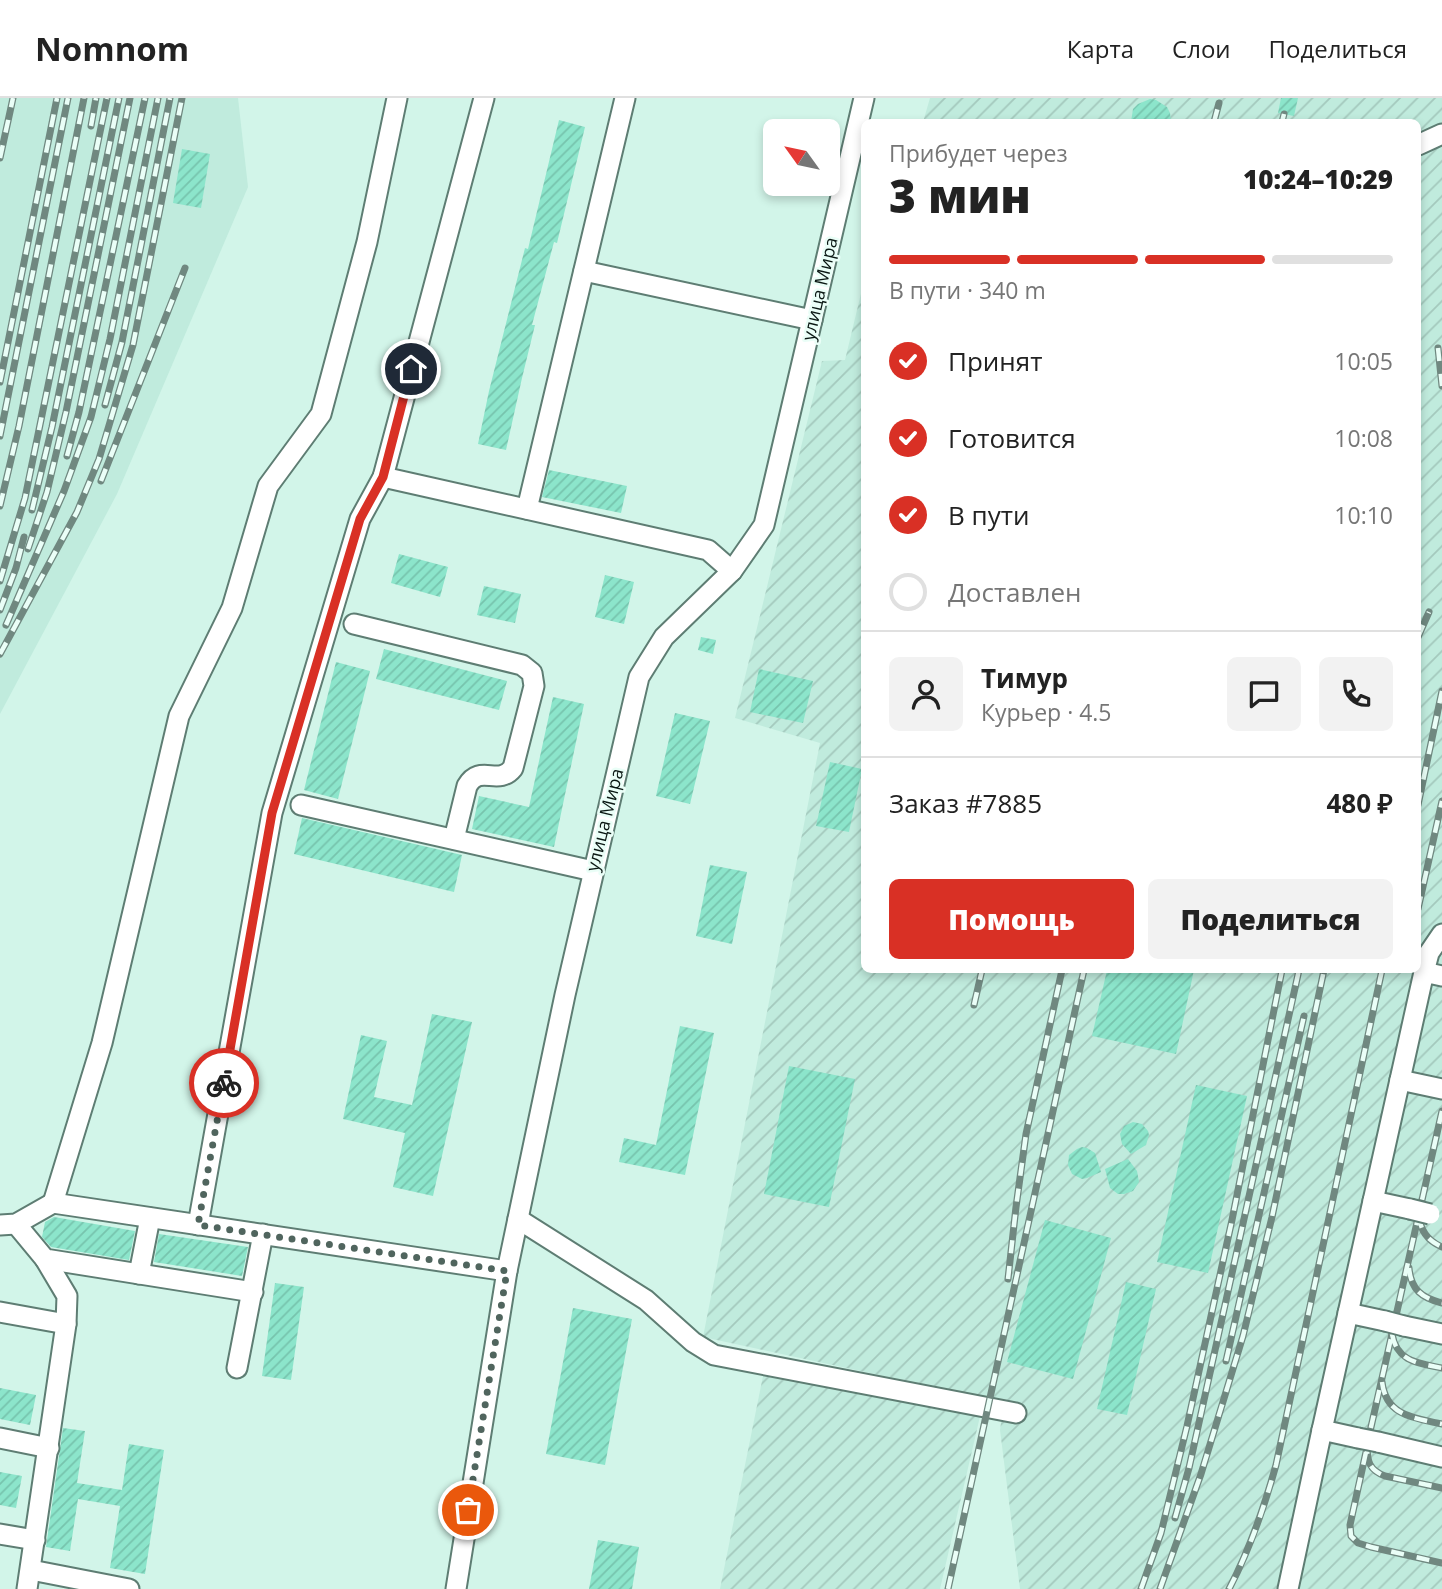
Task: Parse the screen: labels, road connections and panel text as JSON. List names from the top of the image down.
{
  "streets": {
    "street": ["улица Мира"]
  },
  "north": "top left",
  "page": {
    "header": "Nomnom",
    "nav": ["Карта", "Слои", "Поделиться"],
    "heading": ["3 мин", "Прибудет через", "10:24–10:29"],
    "panel": [
      "Тимур",
      "Курьер · 4.5",
      "Заказ #7885",
      "480 ₽"
    ],
    "bar": "В пути · 340 m",
    "list": [
      ["Принят", "10:05"],
      ["Готовится", "10:08"],
      ["В пути", "10:10"],
      "Доставлен"
    ],
    "buttons": ["Помощь", "Поделиться"]
  }
}
